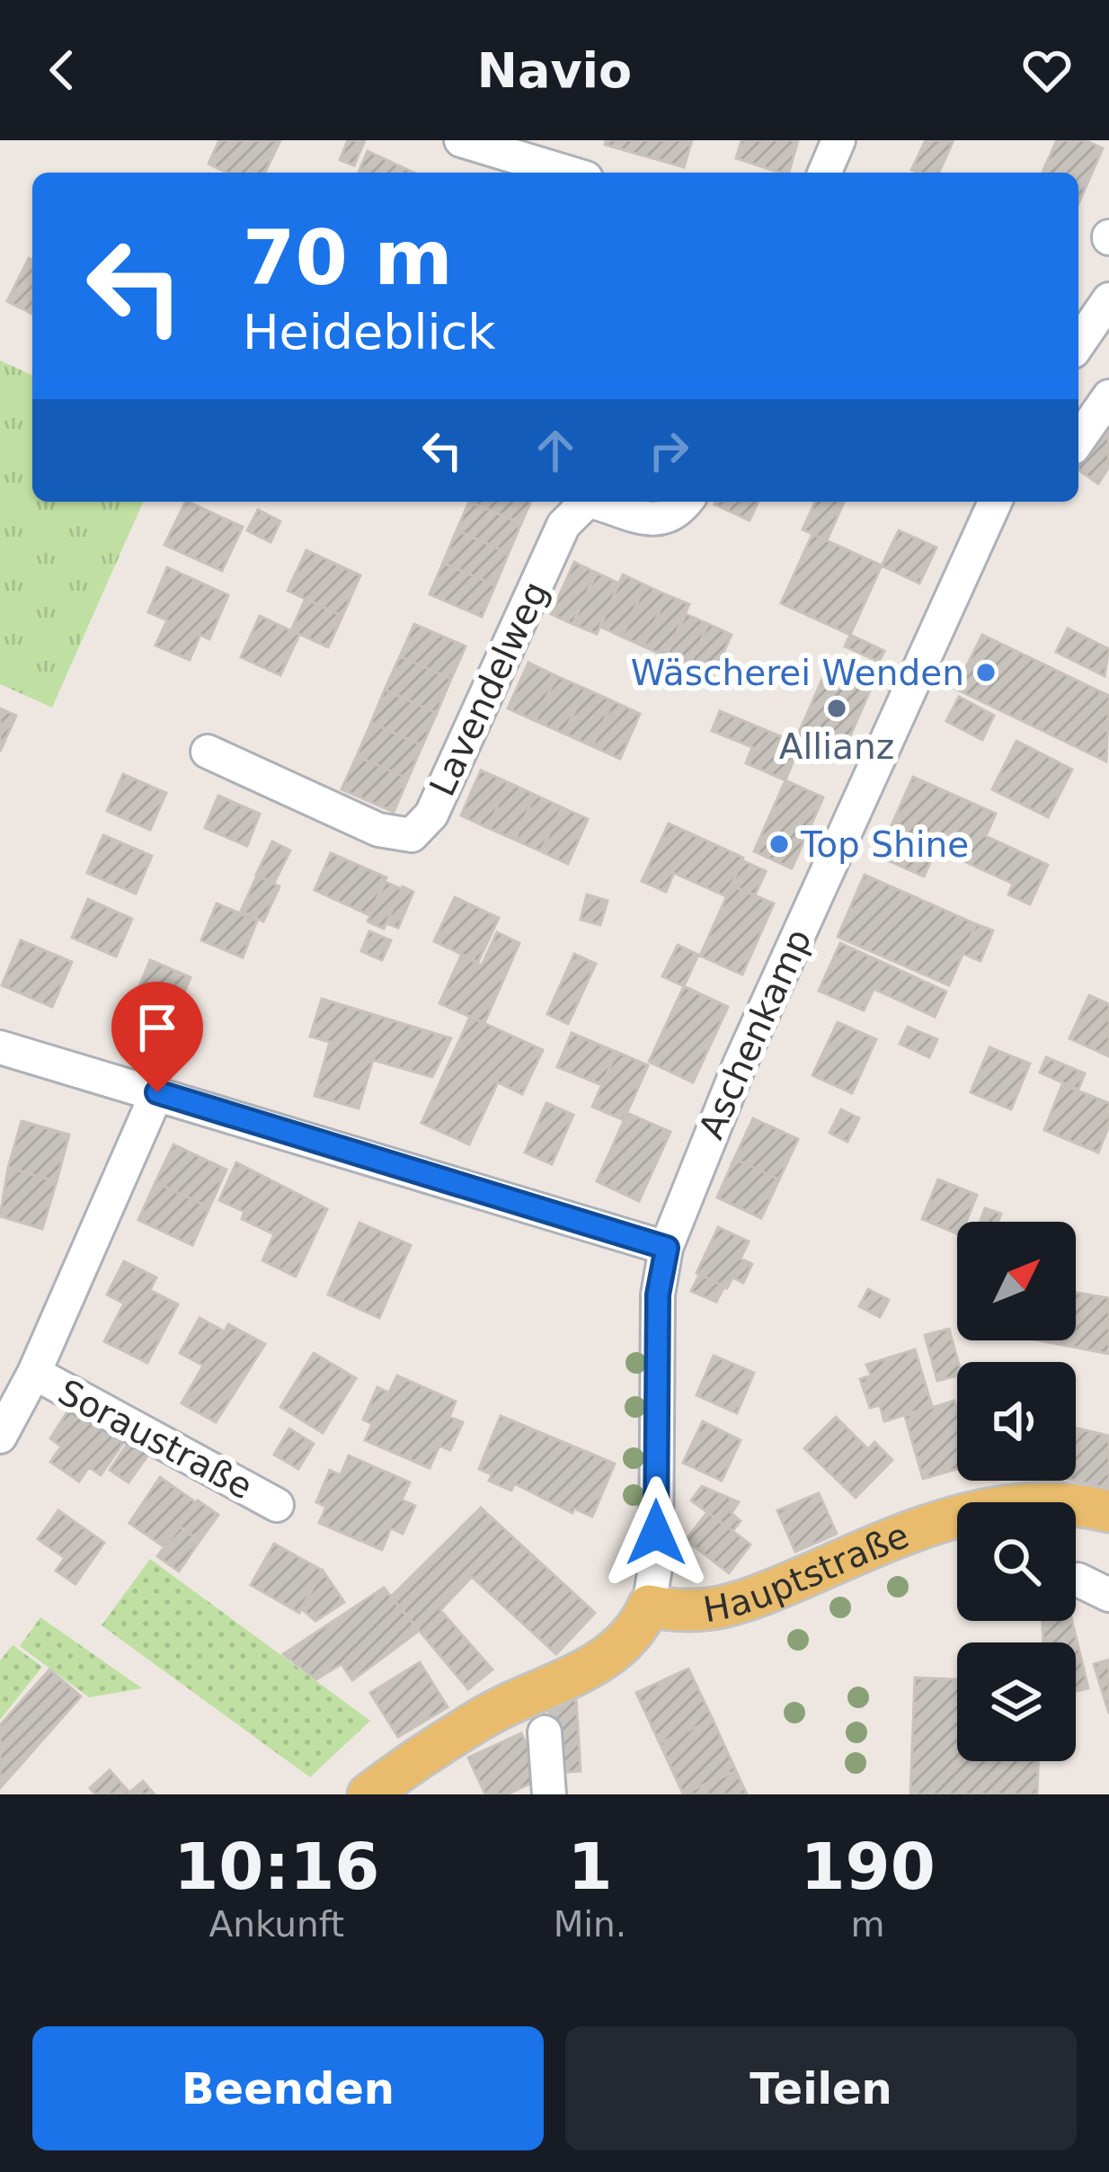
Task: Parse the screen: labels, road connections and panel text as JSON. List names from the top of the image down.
{
  "streets": {
    "main road": ["Hauptstraße"],
    "street": ["Lavendelweg", "Aschenkamp", "Soraustraße"]
  },
  "crossings": [
    ["Aschenkamp", "Hauptstraße"]
  ],
  "places": ["Wäscherei Wenden", "Allianz", "Top Shine"],
  "north": "top right",
  "page": {
    "header": "Navio",
    "turn": ["70 m", "Heideblick"],
    "eta": [
      "10:16",
      "Ankunft",
      "1",
      "Min.",
      "190",
      "m"
    ],
    "buttons": ["Beenden", "Teilen"]
  }
}
